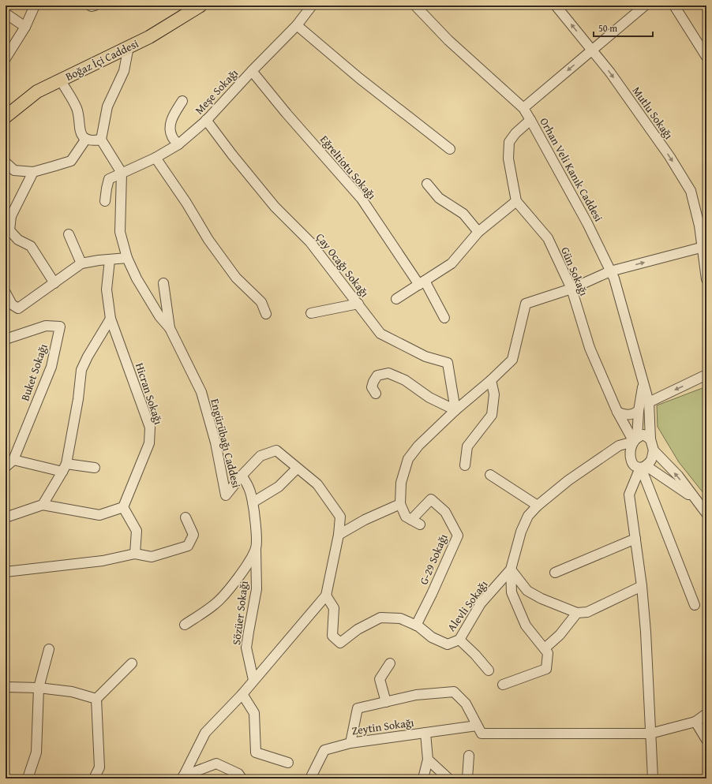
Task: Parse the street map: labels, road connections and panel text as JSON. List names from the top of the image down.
{
  "streets": {
    "main road": ["Boğaz İçi Caddesi"],
    "street": [
      "Meşe Sokağı",
      "Mutlu Sokağı",
      "Eğreltiotu Sokağı",
      "Orhan Veli Kanık Caddesi",
      "Çay Ocağı Sokağı",
      "Gün Sokağı",
      "Buket Sokağı",
      "Hicran Sokağı",
      "Engürübağı Caddesi",
      "G-29 Sokağı",
      "Alevli Sokağı",
      "Sözüer Sokağı",
      "Zeytin Sokağı"
    ]
  },
  "crossings": [
    ["Meşe Sokağı", "Eğreltiotu Sokağı"],
    ["Meşe Sokağı", "Çay Ocağı Sokağı"],
    ["Meşe Sokağı", "Engürübağı Caddesi"],
    ["Orhan Veli Kanık Caddesi", "Gün Sokağı"],
    ["Orhan Veli Kanık Caddesi", "Alevli Sokağı"],
    ["Gün Sokağı", "Alevli Sokağı"],
    ["Engürübağı Caddesi", "Alevli Sokağı"],
    ["Engürübağı Caddesi", "Sözüer Sokağı"],
    ["G-29 Sokağı", "Alevli Sokağı"]
  ],
  "scale_bar": "50 m"
}
